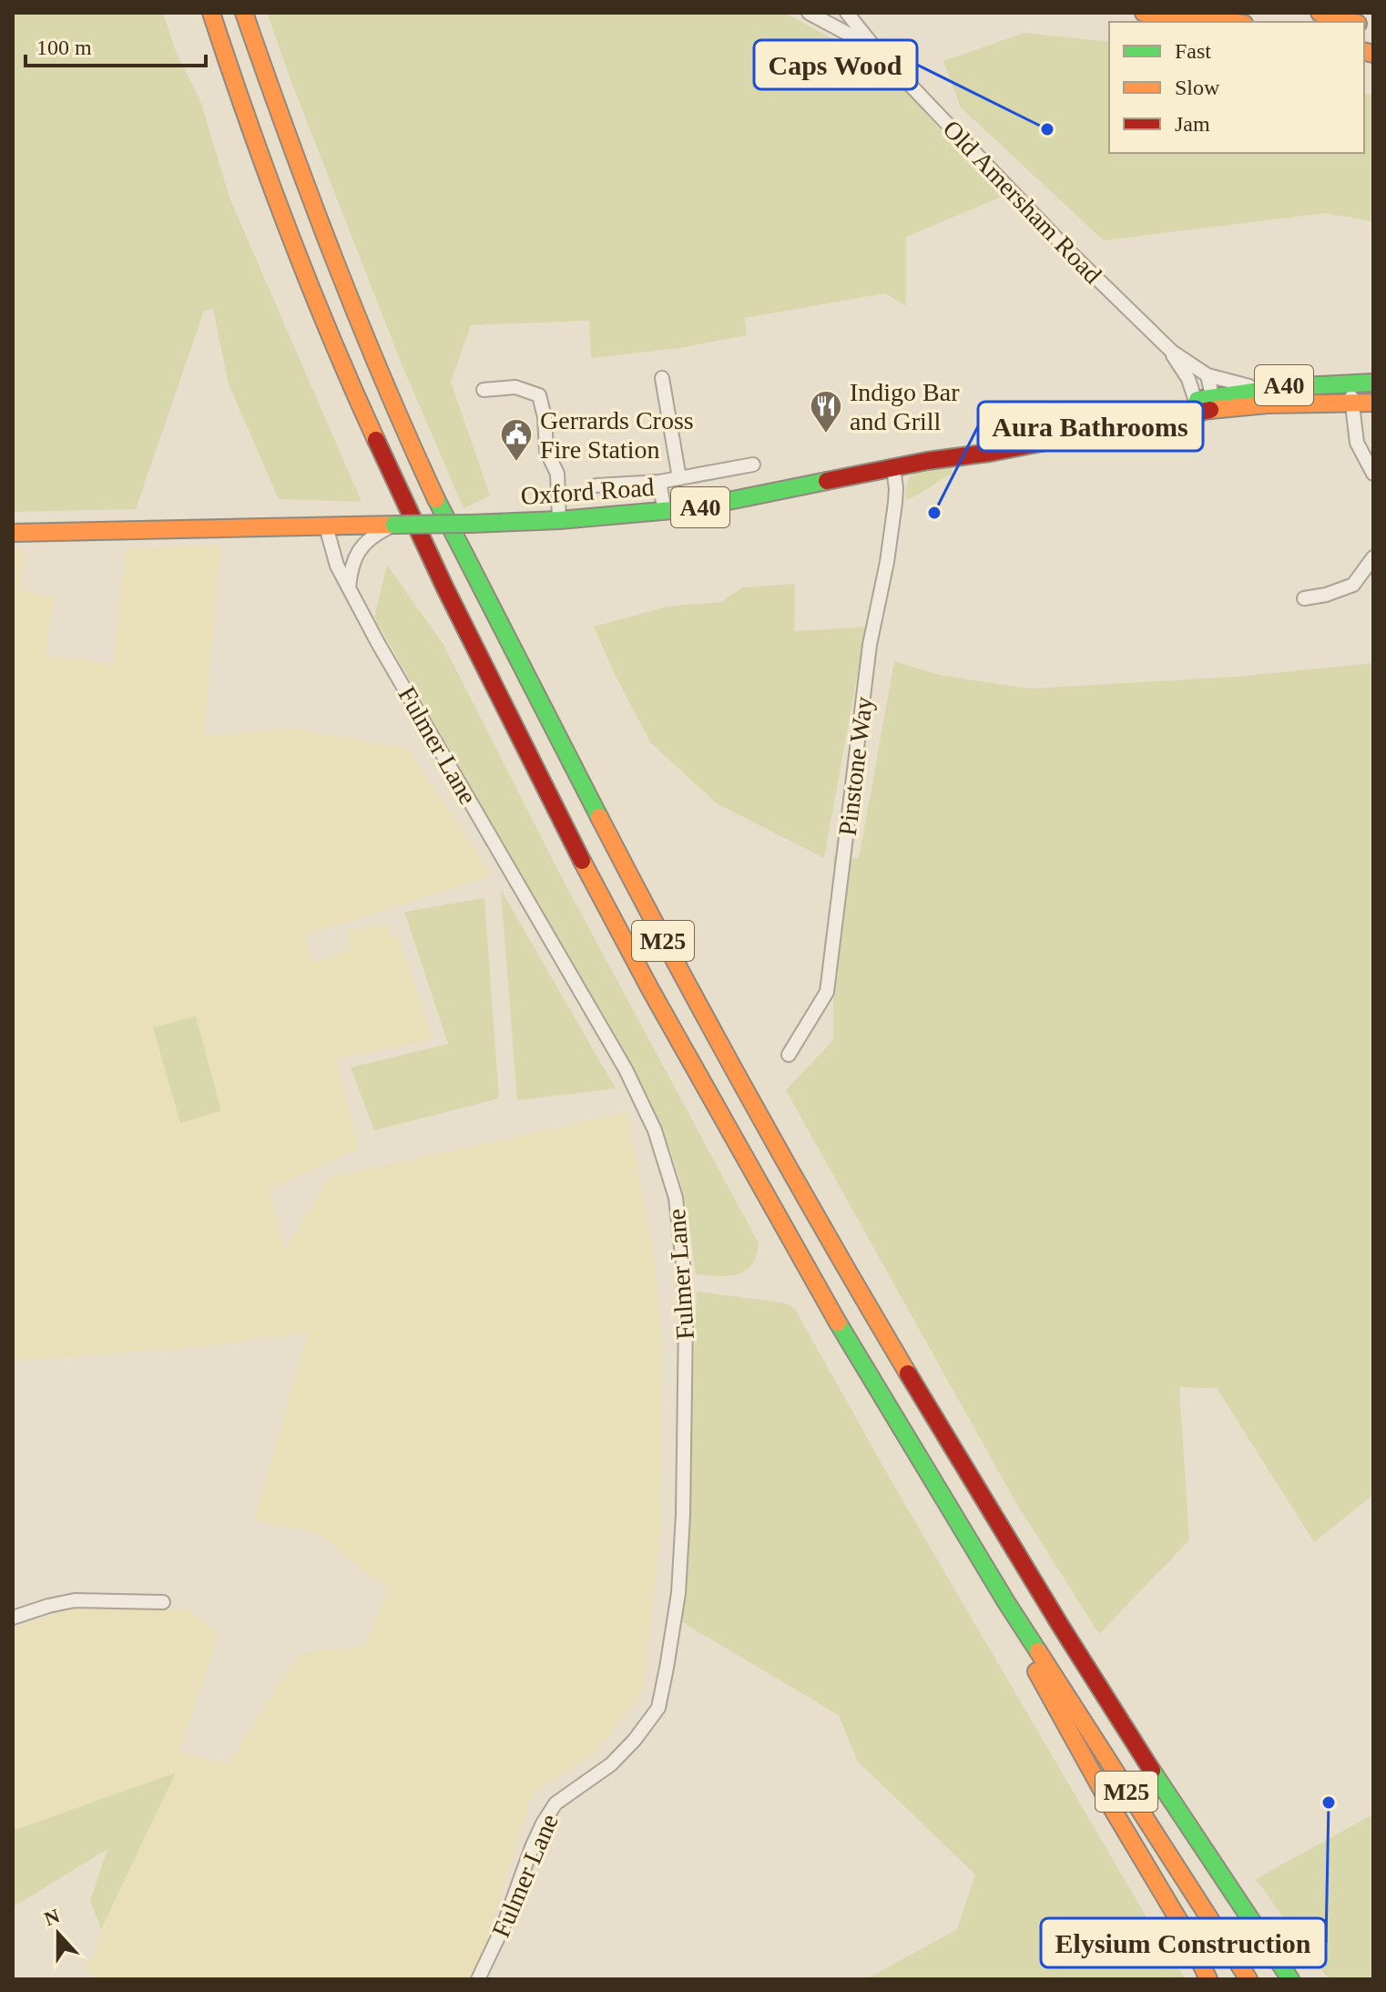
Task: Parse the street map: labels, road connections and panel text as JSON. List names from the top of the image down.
{
  "streets": {
    "main road": ["A40", "Oxford Road", "M25"],
    "street": ["Old Amersham Road", "Fulmer Lane", "Pinstone Way"]
  },
  "crossings": [
    ["Old Amersham Road", "A40"],
    ["Old Amersham Road", "Oxford Road"],
    ["A40", "Oxford Road"],
    ["Oxford Road", "Fulmer Lane"],
    ["Oxford Road", "Pinstone Way"]
  ],
  "places": {
    "other": ["Caps Wood", "Aura Bathrooms", "Elysium Construction"],
    "restaurant": ["Indigo Bar and Grill"],
    "public building": ["Gerrards Cross Fire Station"]
  },
  "legend": ["Fast", "Slow", "Jam"],
  "scale_bar": "100 m",
  "north": "top"
}
